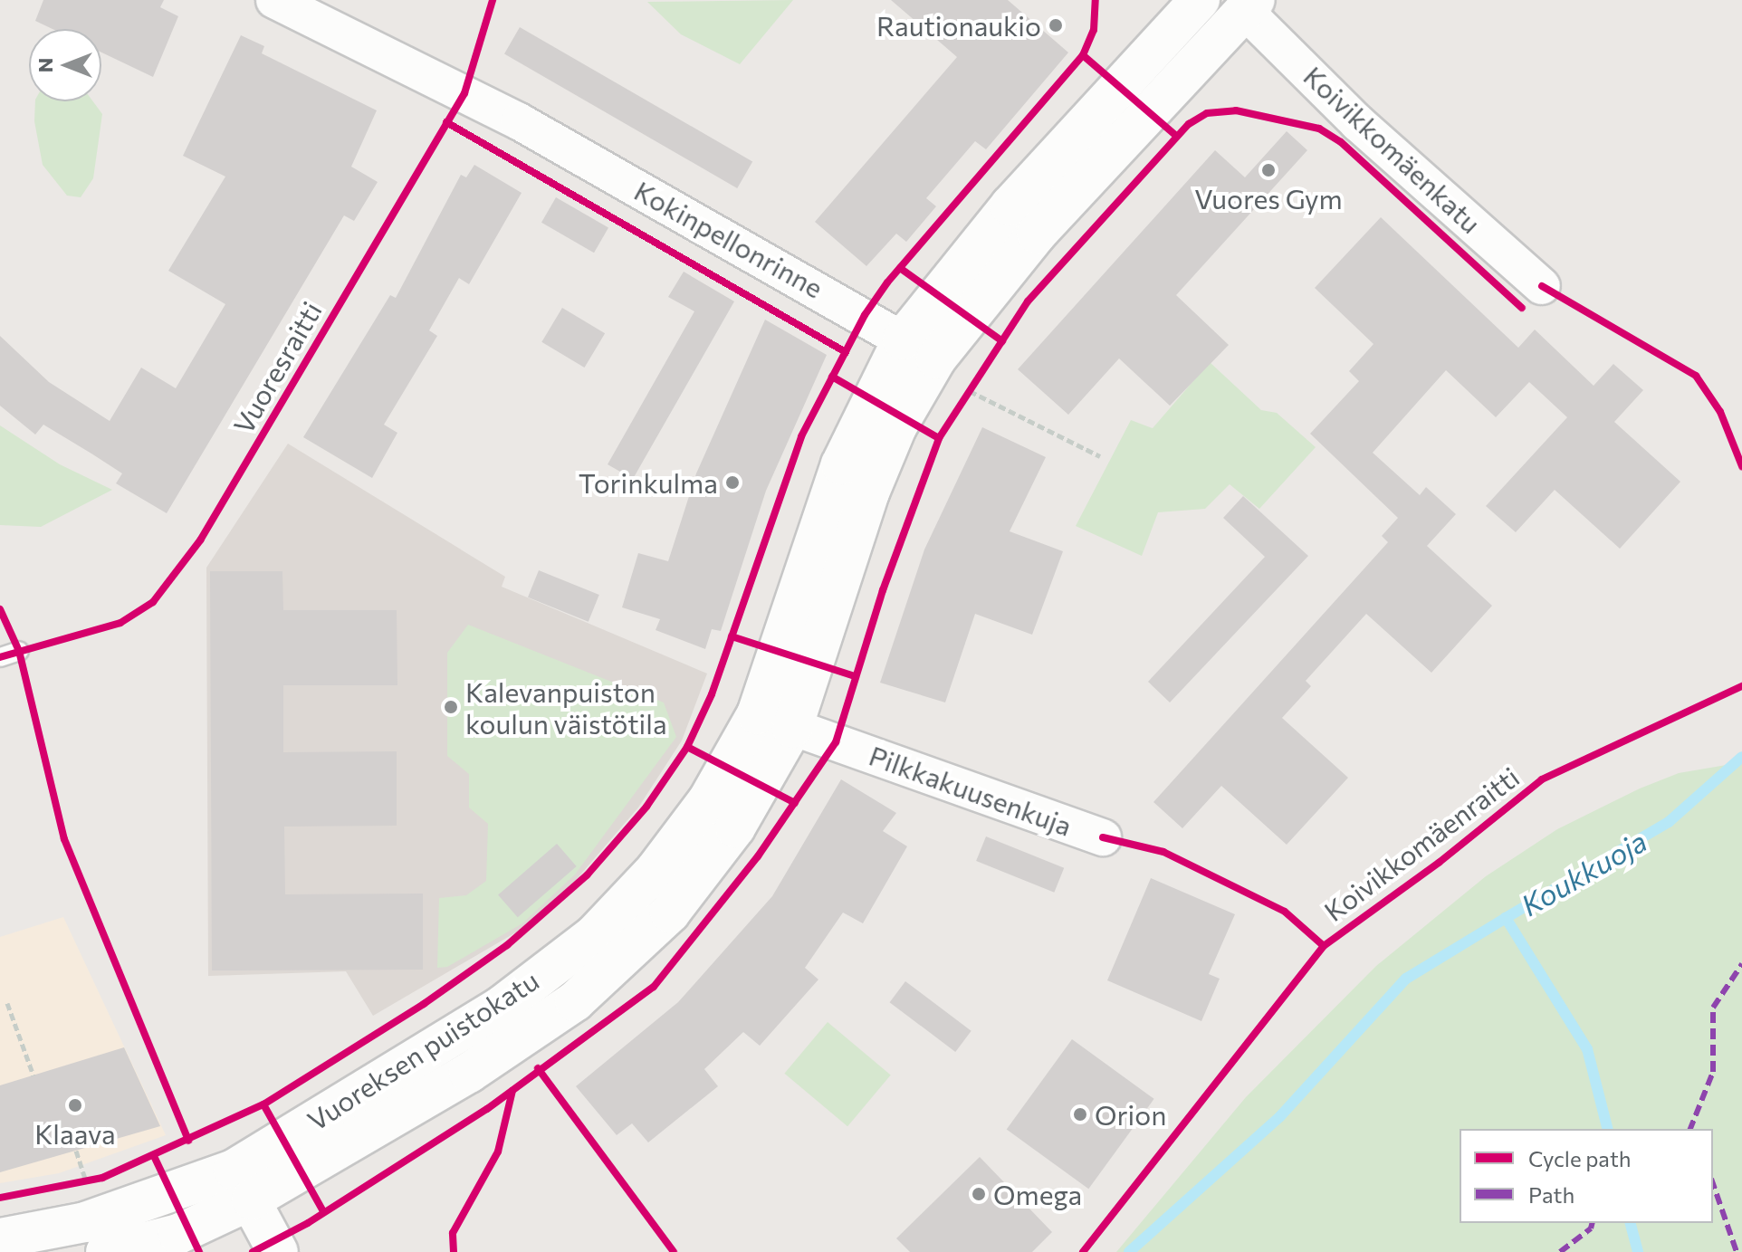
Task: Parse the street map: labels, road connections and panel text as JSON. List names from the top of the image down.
{
  "streets": {
    "main road": ["Vuoreksen puistokatu"],
    "street": ["Koivikkomäenkatu", "Kokinpellonrinne", "Pilkkakuusenkuja"],
    "cycle path": ["Vuoresraitti", "Koivikkomäenraitti"]
  },
  "crossings": [
    ["Koivikkomäenkatu", "Vuoreksen puistokatu"],
    ["Kokinpellonrinne", "Vuoreksen puistokatu"],
    ["Pilkkakuusenkuja", "Vuoreksen puistokatu"]
  ],
  "water": ["Koukkuoja"],
  "places": [
    "Rautionaukio",
    "Vuores Gym",
    "Torinkulma",
    "Kalevanpuiston koulun väistötila",
    "Klaava",
    "Orion",
    "Omega"
  ],
  "legend": ["Cycle path", "Path"],
  "north": "left"
}
